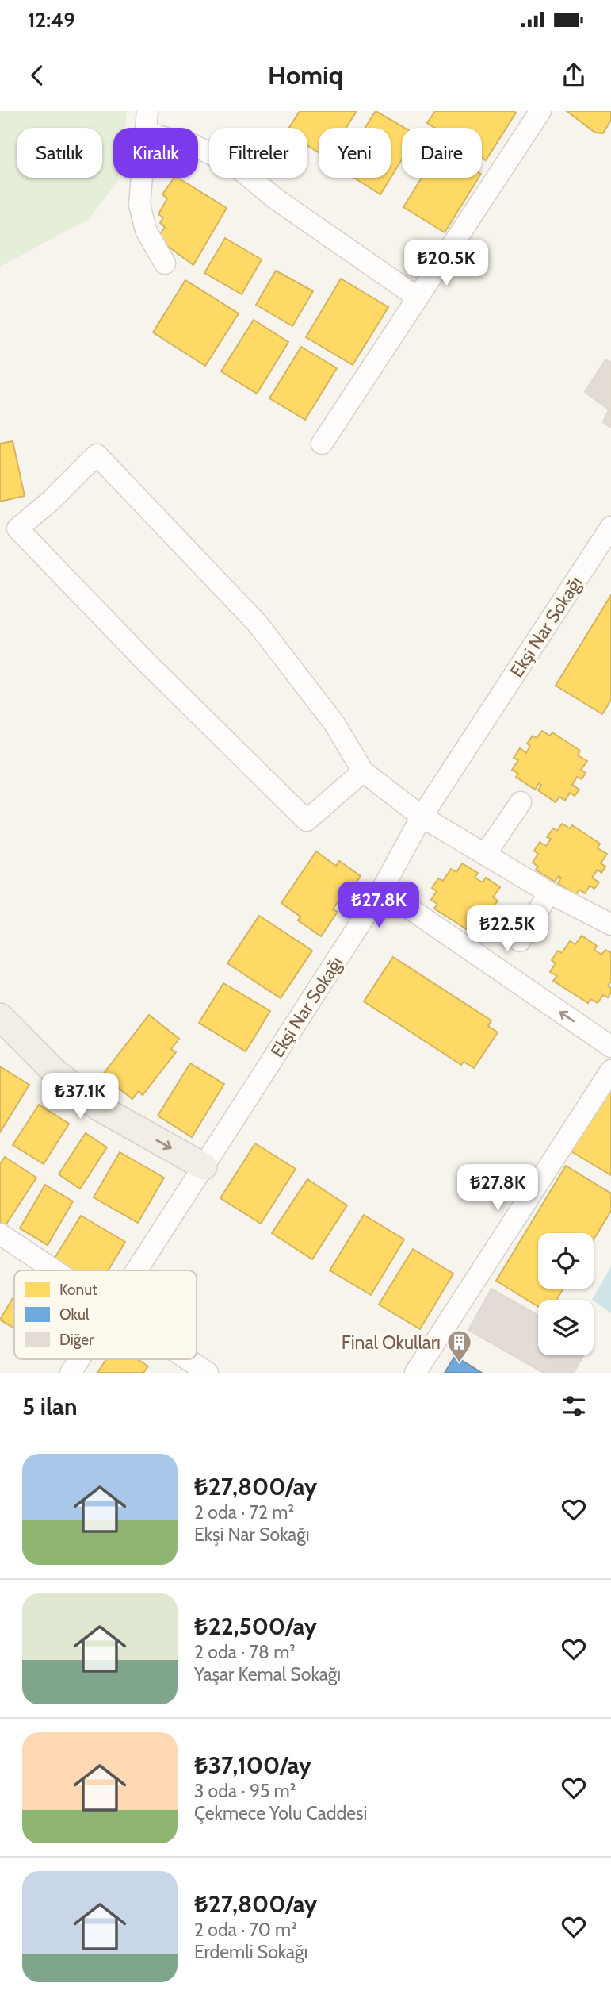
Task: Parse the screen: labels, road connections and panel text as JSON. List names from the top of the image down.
{
  "streets": {
    "street": ["Ekşi Nar Sokağı"]
  },
  "places": {
    "building": ["Final Okulları"]
  },
  "legend": ["Konut", "Okul", "Diğer"],
  "page": {
    "status": "12:49",
    "header": "Homiq",
    "chip": [
      "Satılık",
      "Kiralık",
      "Filtreler",
      "Yeni",
      "Daire"
    ],
    "price": [
      "₺20.5K",
      "₺27.8K",
      "₺22.5K",
      "₺37.1K",
      "₺27.8K"
    ],
    "heading": "5 ilan",
    "list": [
      {
        "name": "₺27,800/ay",
        "note": "2 oda · 72 m² · Ekşi Nar Sokağı"
      },
      {
        "name": "₺22,500/ay",
        "note": "2 oda · 78 m² · Yaşar Kemal Sokağı"
      },
      {
        "name": "₺37,100/ay",
        "note": "3 oda · 95 m² · Çekmece Yolu Caddesi"
      },
      {
        "name": "₺27,800/ay",
        "note": "2 oda · 70 m² · Erdemli Sokağı"
      }
    ]
  }
}
